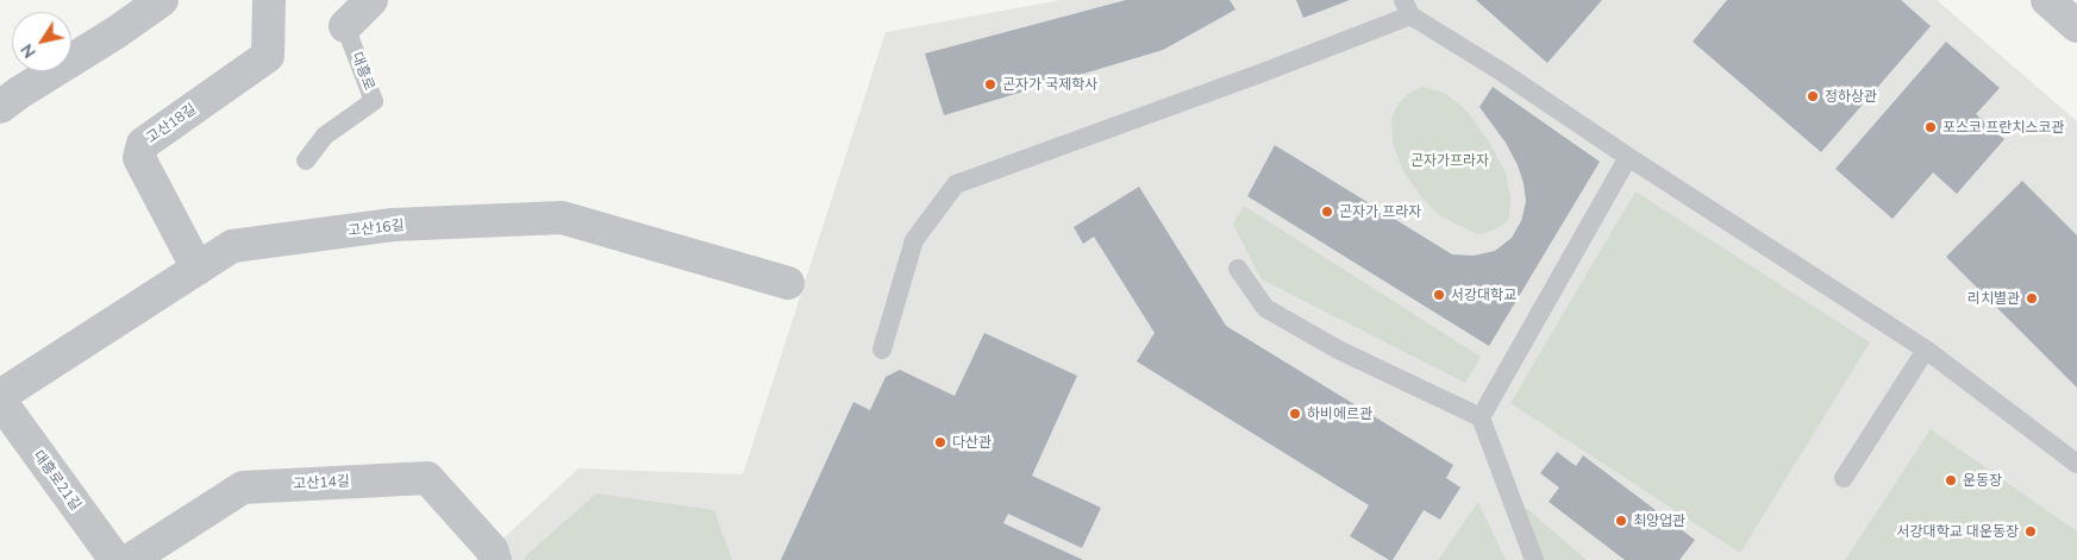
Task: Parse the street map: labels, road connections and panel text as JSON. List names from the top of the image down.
{
  "streets": {
    "street": [
      "대흥로",
      "고산18길",
      "고산16길",
      "대흥로21길",
      "고산14길"
    ]
  },
  "crossings": [
    ["고산18길", "고산16길"]
  ],
  "parks": ["곤자가프라자"],
  "places": [
    "곤자가 국제학사",
    "정하상관",
    "포스코 프란치스코관",
    "곤자가 프라자",
    "서강대학교",
    "리치별관",
    "하비에르관",
    "다산관",
    "운동장",
    "최양업관",
    "서강대학교 대운동장"
  ],
  "north": "bottom left"
}
